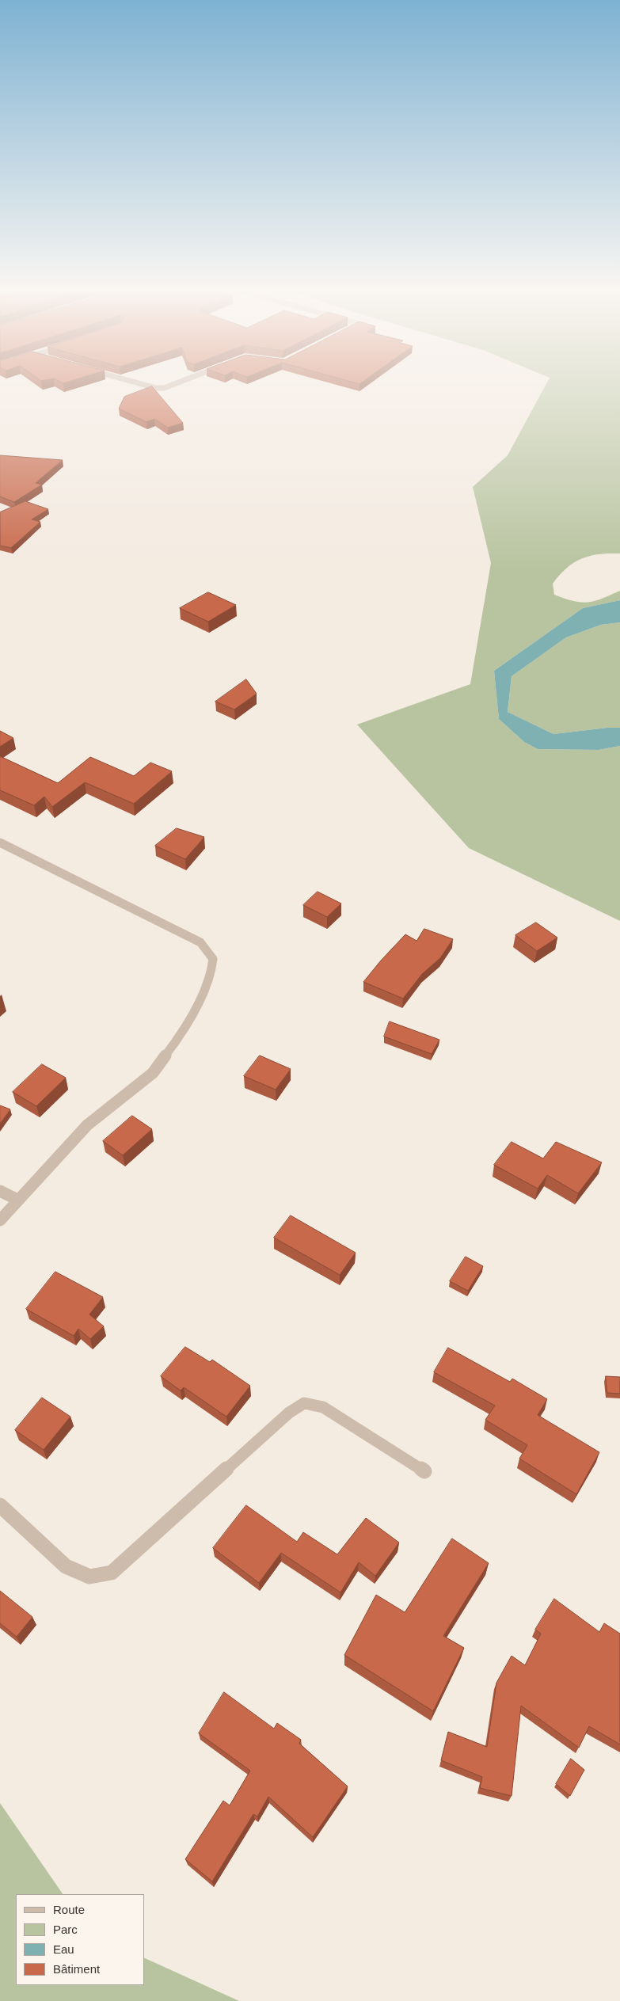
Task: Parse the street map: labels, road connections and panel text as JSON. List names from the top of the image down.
{
  "legend": [
    "Route",
    "Parc",
    "Eau",
    "Bâtiment"
  ]
}
